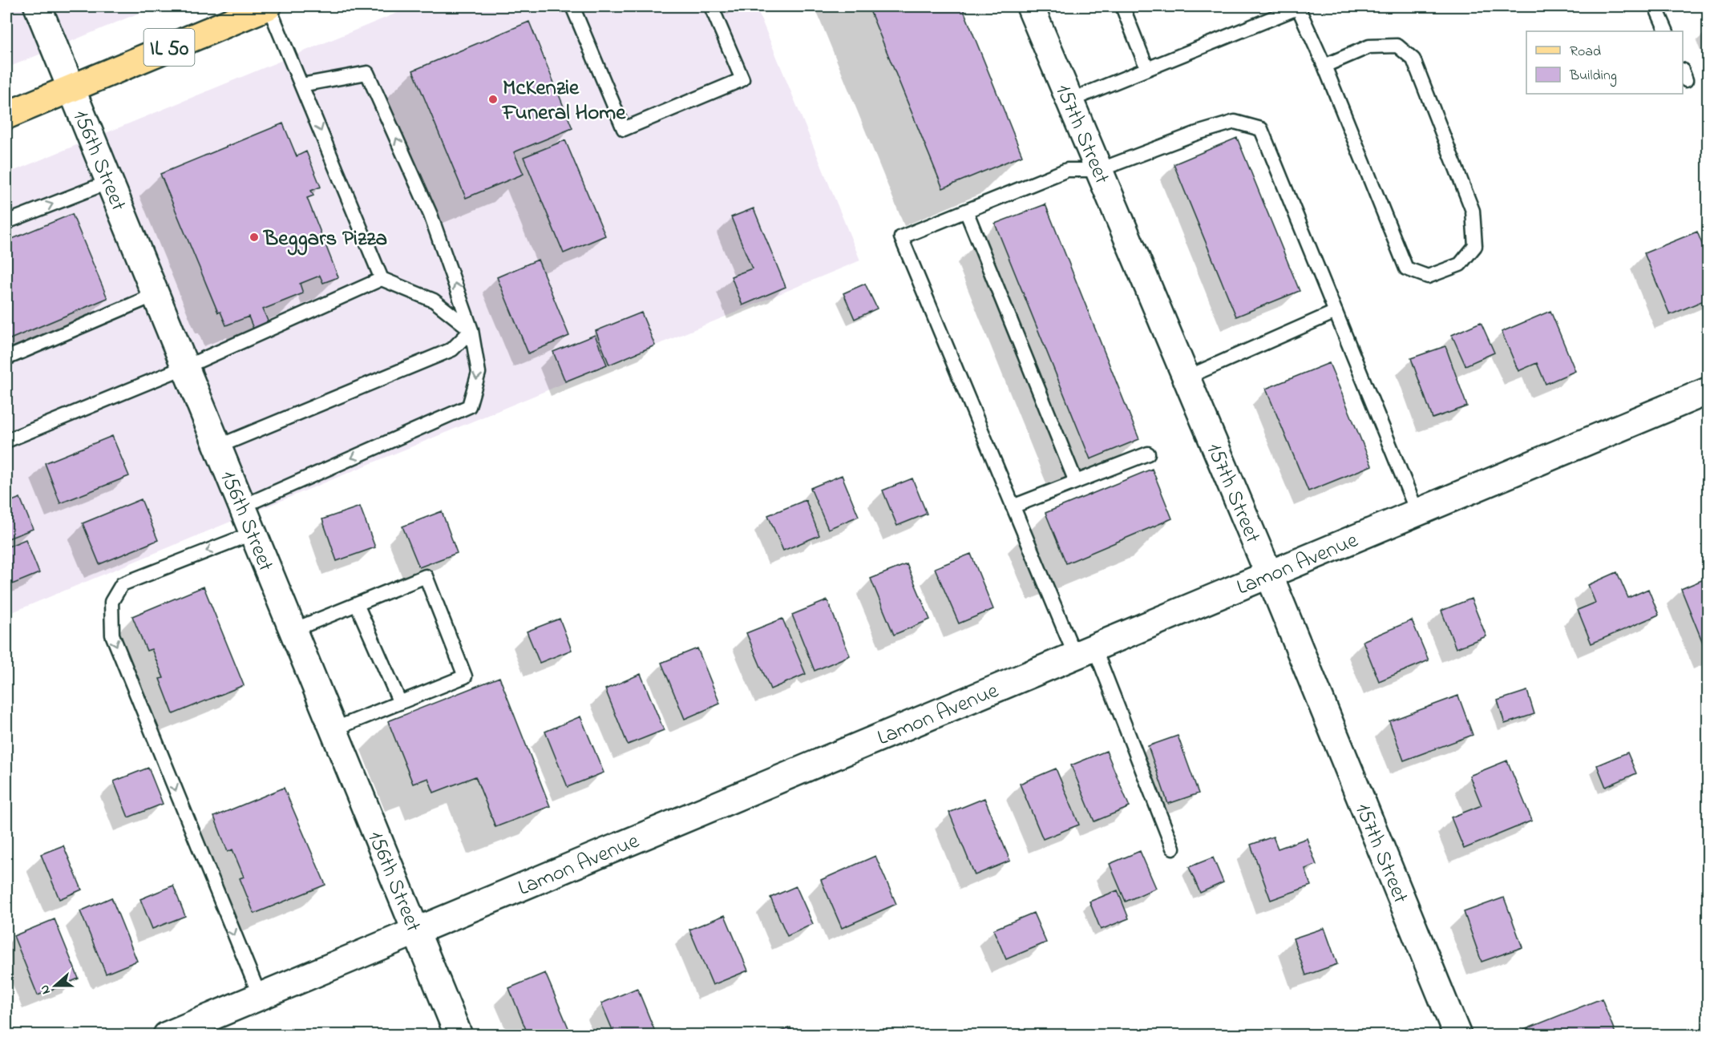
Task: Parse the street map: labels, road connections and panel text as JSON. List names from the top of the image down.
{
  "streets": {
    "main road": ["IL 50"],
    "street": ["157th Street", "156th Street", "Lamon Avenue"]
  },
  "crossings": [
    ["IL 50", "156th Street"],
    ["157th Street", "Lamon Avenue"],
    ["156th Street", "Lamon Avenue"]
  ],
  "places": ["McKenzie Funeral Home", "Beggars Pizza"],
  "legend": ["Road", "Building"],
  "north": "left"
}
